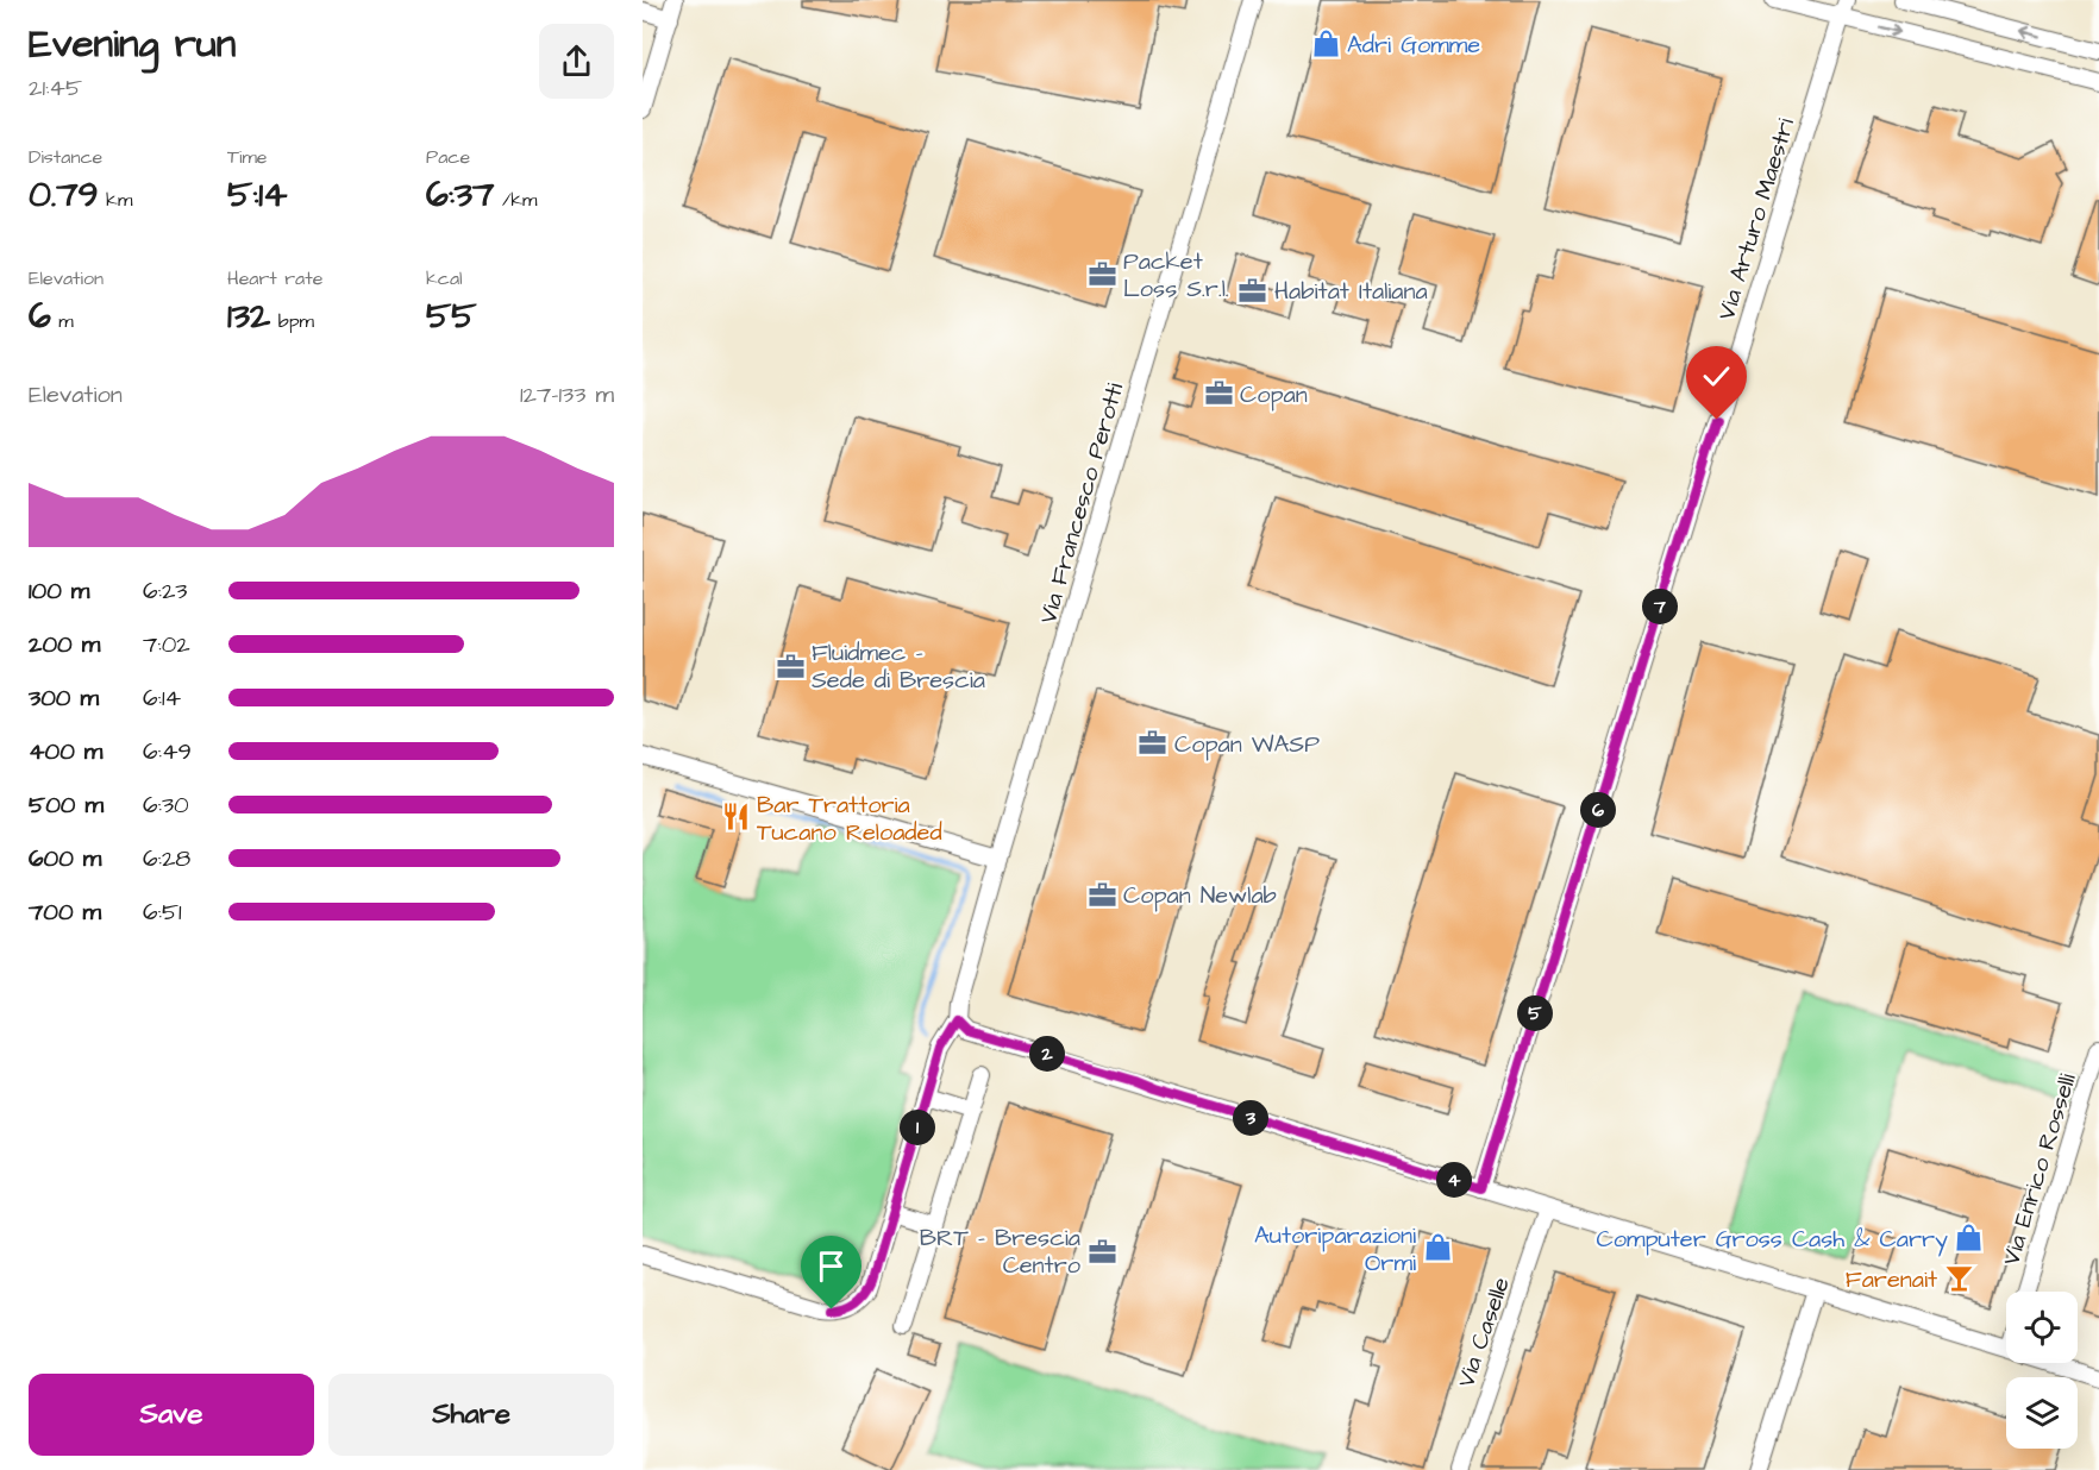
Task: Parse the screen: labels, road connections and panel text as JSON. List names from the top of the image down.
{
  "streets": {
    "street": [
      "Via Arturo Maestri",
      "Via Francesco Perotti",
      "Via Enrico Rosselli",
      "Via Caselle"
    ]
  },
  "places": {
    "shop": ["Adri Gomme", "Computer Gross Cash & Carry", "Autoriparazioni Ormi"],
    "office": [
      "Packet Loss S.r.l.",
      "Habitat Italiana",
      "Copan",
      "Fluidmec - Sede di Brescia",
      "Copan WASP",
      "Copan Newlab",
      "BRT - Brescia Centro"
    ],
    "restaurant": ["Bar Trattoria Tucano Reloaded"],
    "bar": ["Farenait"]
  },
  "page": {
    "heading": ["Evening run", "21:45"],
    "stats": [
      ["Distance", "0.79 km"],
      ["Time", "5:14"],
      ["Pace", "6:37 /km"],
      ["Elevation", "6 m"],
      ["Heart rate", "132 bpm"],
      ["kcal", "55"]
    ],
    "chart": ["Elevation", "127–133 m"],
    "list": [
      {
        "name": "100 m",
        "note": "6:23"
      },
      {
        "name": "200 m",
        "note": "7:02"
      },
      {
        "name": "300 m",
        "note": "6:14"
      },
      {
        "name": "400 m",
        "note": "6:49"
      },
      {
        "name": "500 m",
        "note": "6:30"
      },
      {
        "name": "600 m",
        "note": "6:28"
      },
      {
        "name": "700 m",
        "note": "6:51"
      }
    ],
    "pins": [
      "7",
      "6",
      "5",
      "2",
      "3",
      "1",
      "4"
    ],
    "buttons": ["Save", "Share"]
  }
}
